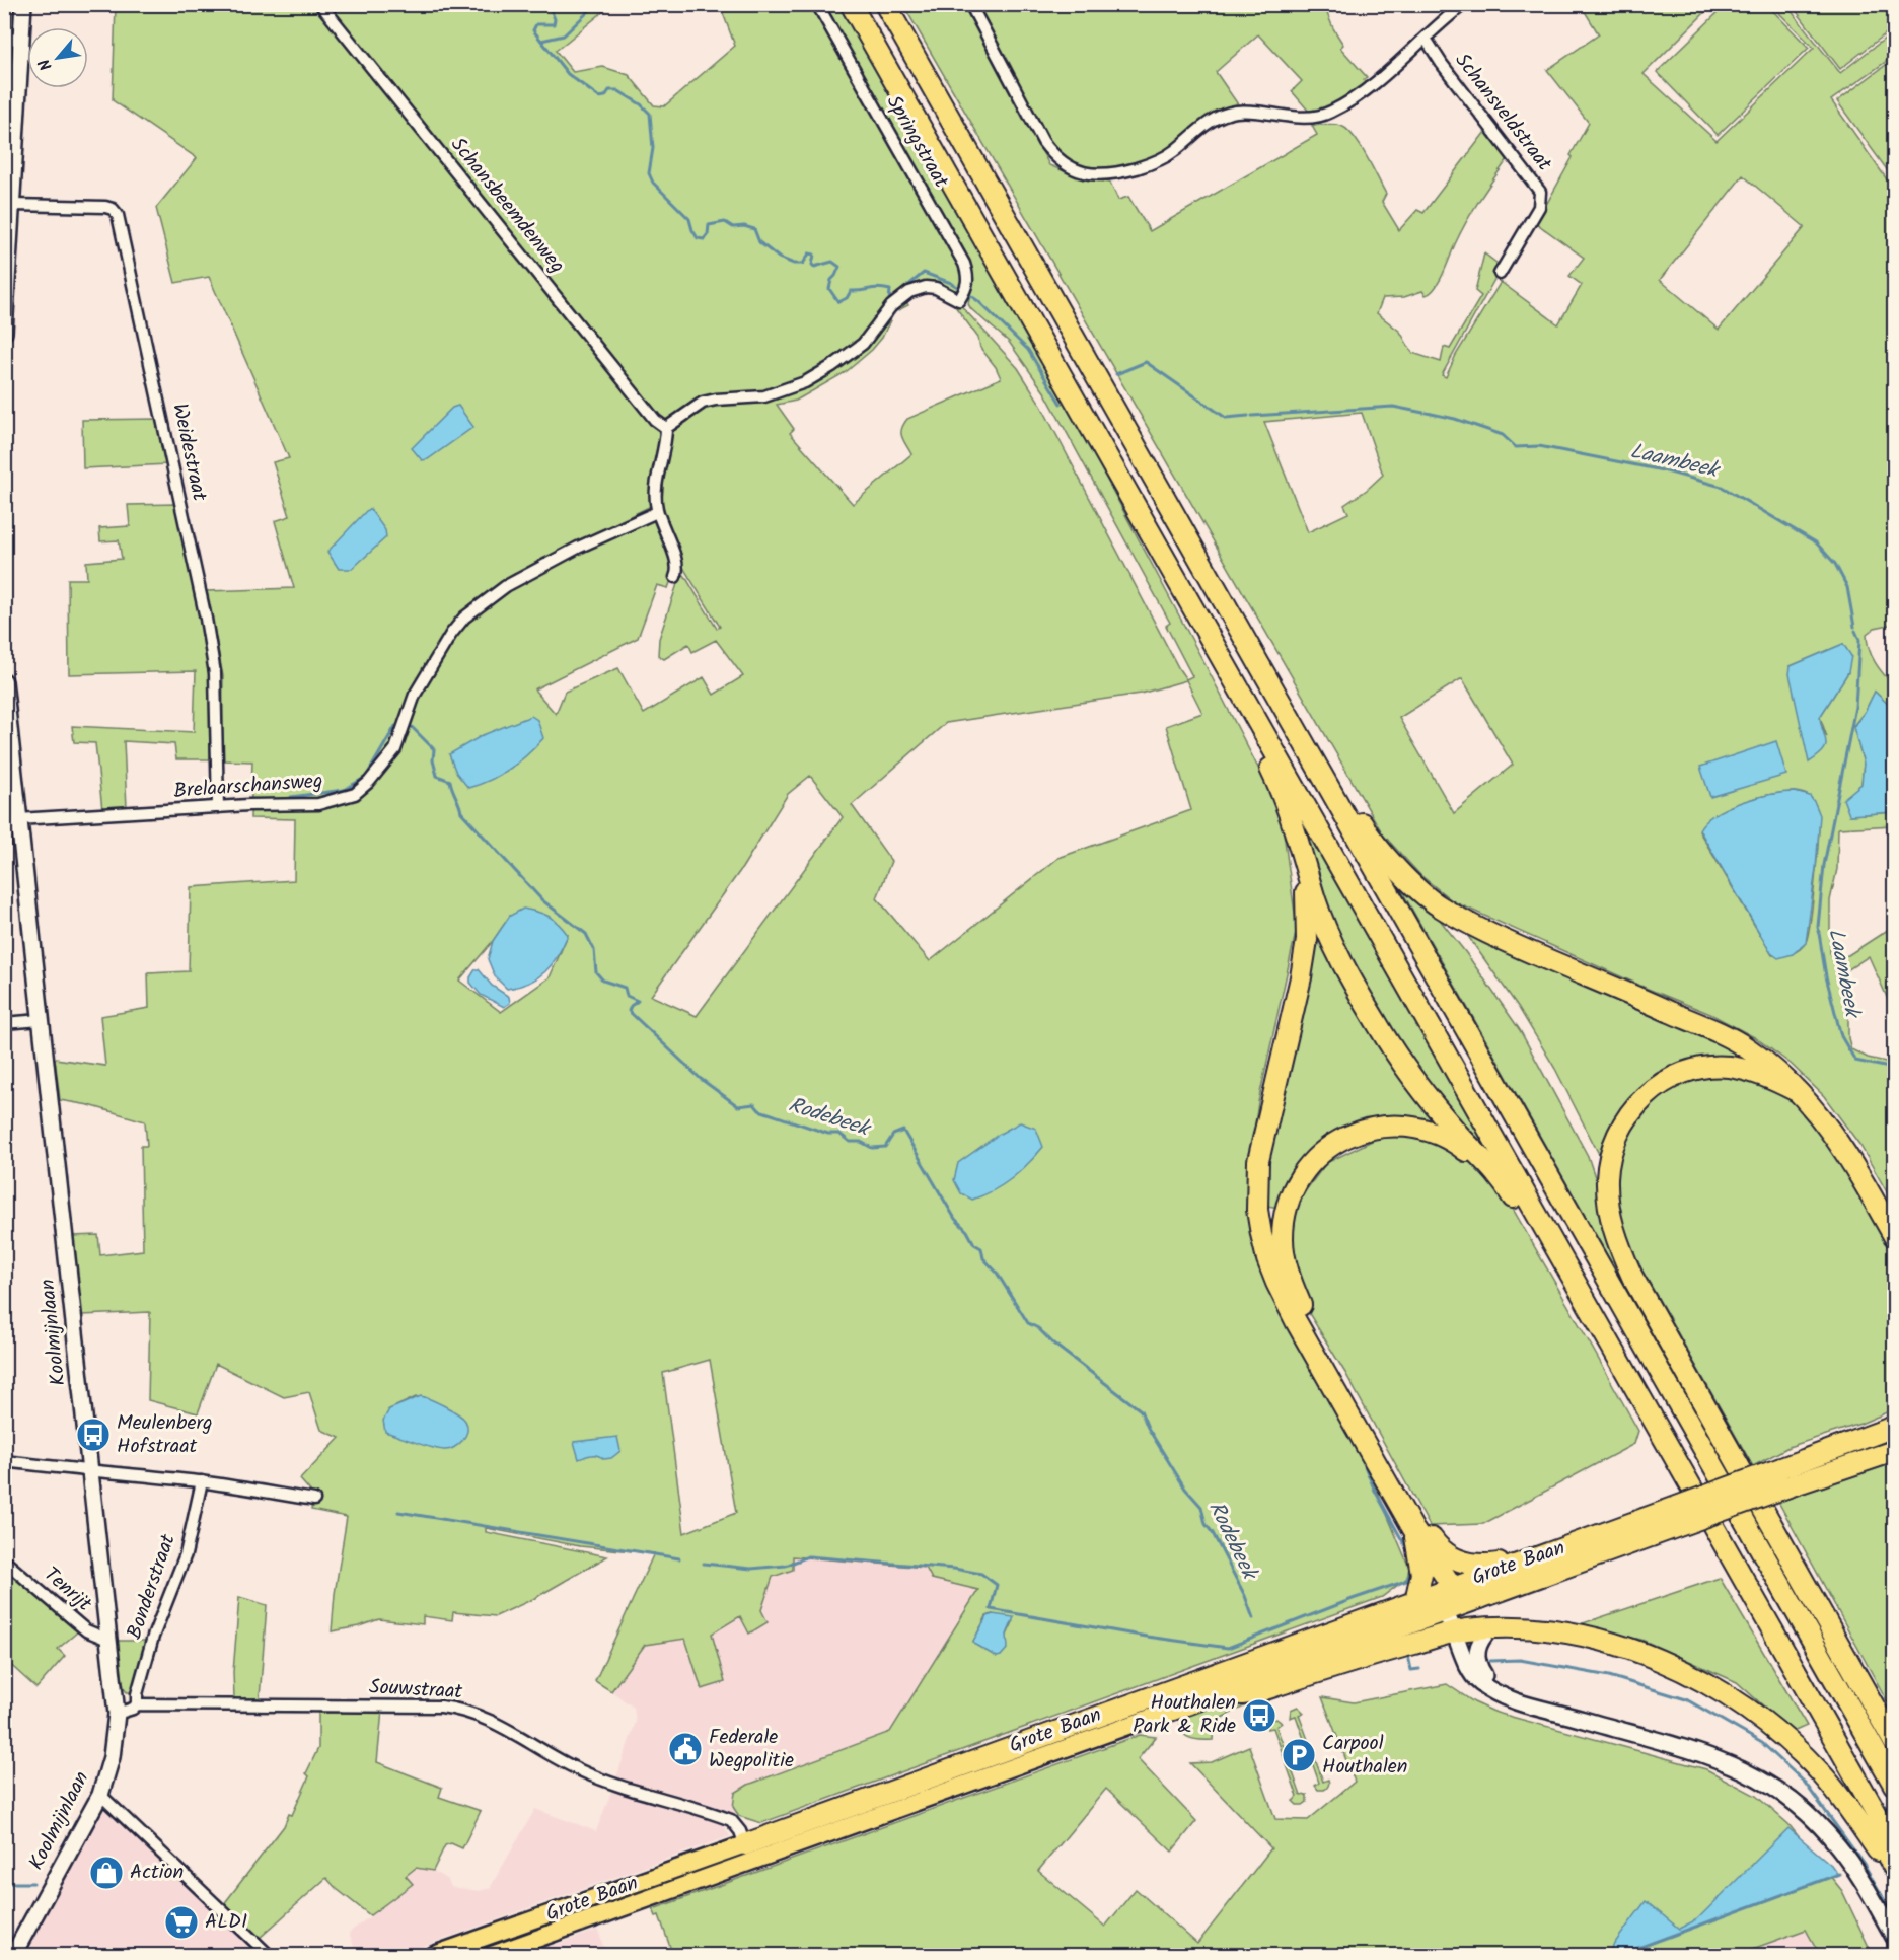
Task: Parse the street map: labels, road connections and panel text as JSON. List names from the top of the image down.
{
  "streets": {
    "highway": ["Grote Baan"],
    "street": [
      "Schansveldstraat",
      "Springstraat",
      "Schansbeemdenweg",
      "Weidestraat",
      "Brelaarschansweg",
      "Koolmijnlaan",
      "Bonderstraat",
      "Tenrijt",
      "Souwstraat"
    ]
  },
  "crossings": [
    ["Springstraat", "Schansbeemdenweg"],
    ["Weidestraat", "Brelaarschansweg"],
    ["Brelaarschansweg", "Koolmijnlaan"],
    ["Koolmijnlaan", "Tenrijt"],
    ["Koolmijnlaan", "Souwstraat"],
    ["Grote Baan", "Souwstraat"],
    ["Bonderstraat", "Souwstraat"]
  ],
  "water": ["Laambeek", "Rodebeek"],
  "places": {
    "bus stop": ["Meulenberg Hofstraat", "Houthalen Park & Ride"],
    "public building": ["Federale Wegpolitie"],
    "parking": ["Carpool Houthalen"],
    "shop": ["Action"],
    "supermarket": ["ALDI"]
  },
  "north": "bottom left"
}
